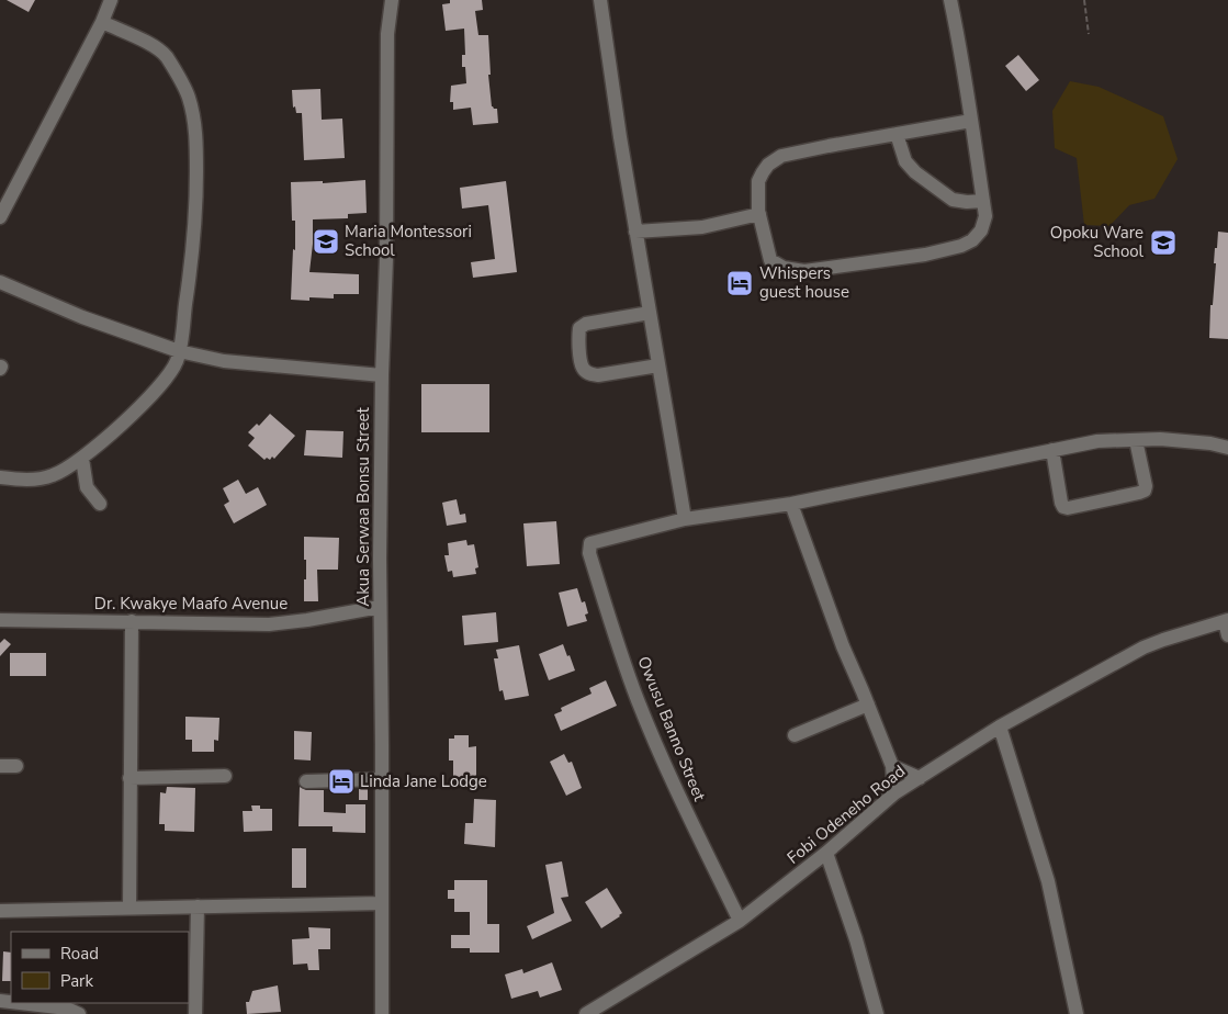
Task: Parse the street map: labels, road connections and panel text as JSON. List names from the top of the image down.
{
  "streets": {
    "street": [
      "Akua Serwaa Bonsu Street",
      "Dr. Kwakye Maafo Avenue",
      "Owusu Banno Street",
      "Fobi Odeneho Road"
    ]
  },
  "crossings": [
    ["Akua Serwaa Bonsu Street", "Dr. Kwakye Maafo Avenue"],
    ["Owusu Banno Street", "Fobi Odeneho Road"]
  ],
  "places": {
    "school or university": ["Maria Montessori School", "Opoku Ware School"],
    "hotel": ["Whispers guest house", "Linda Jane Lodge"]
  },
  "legend": ["Road", "Park"]
}
